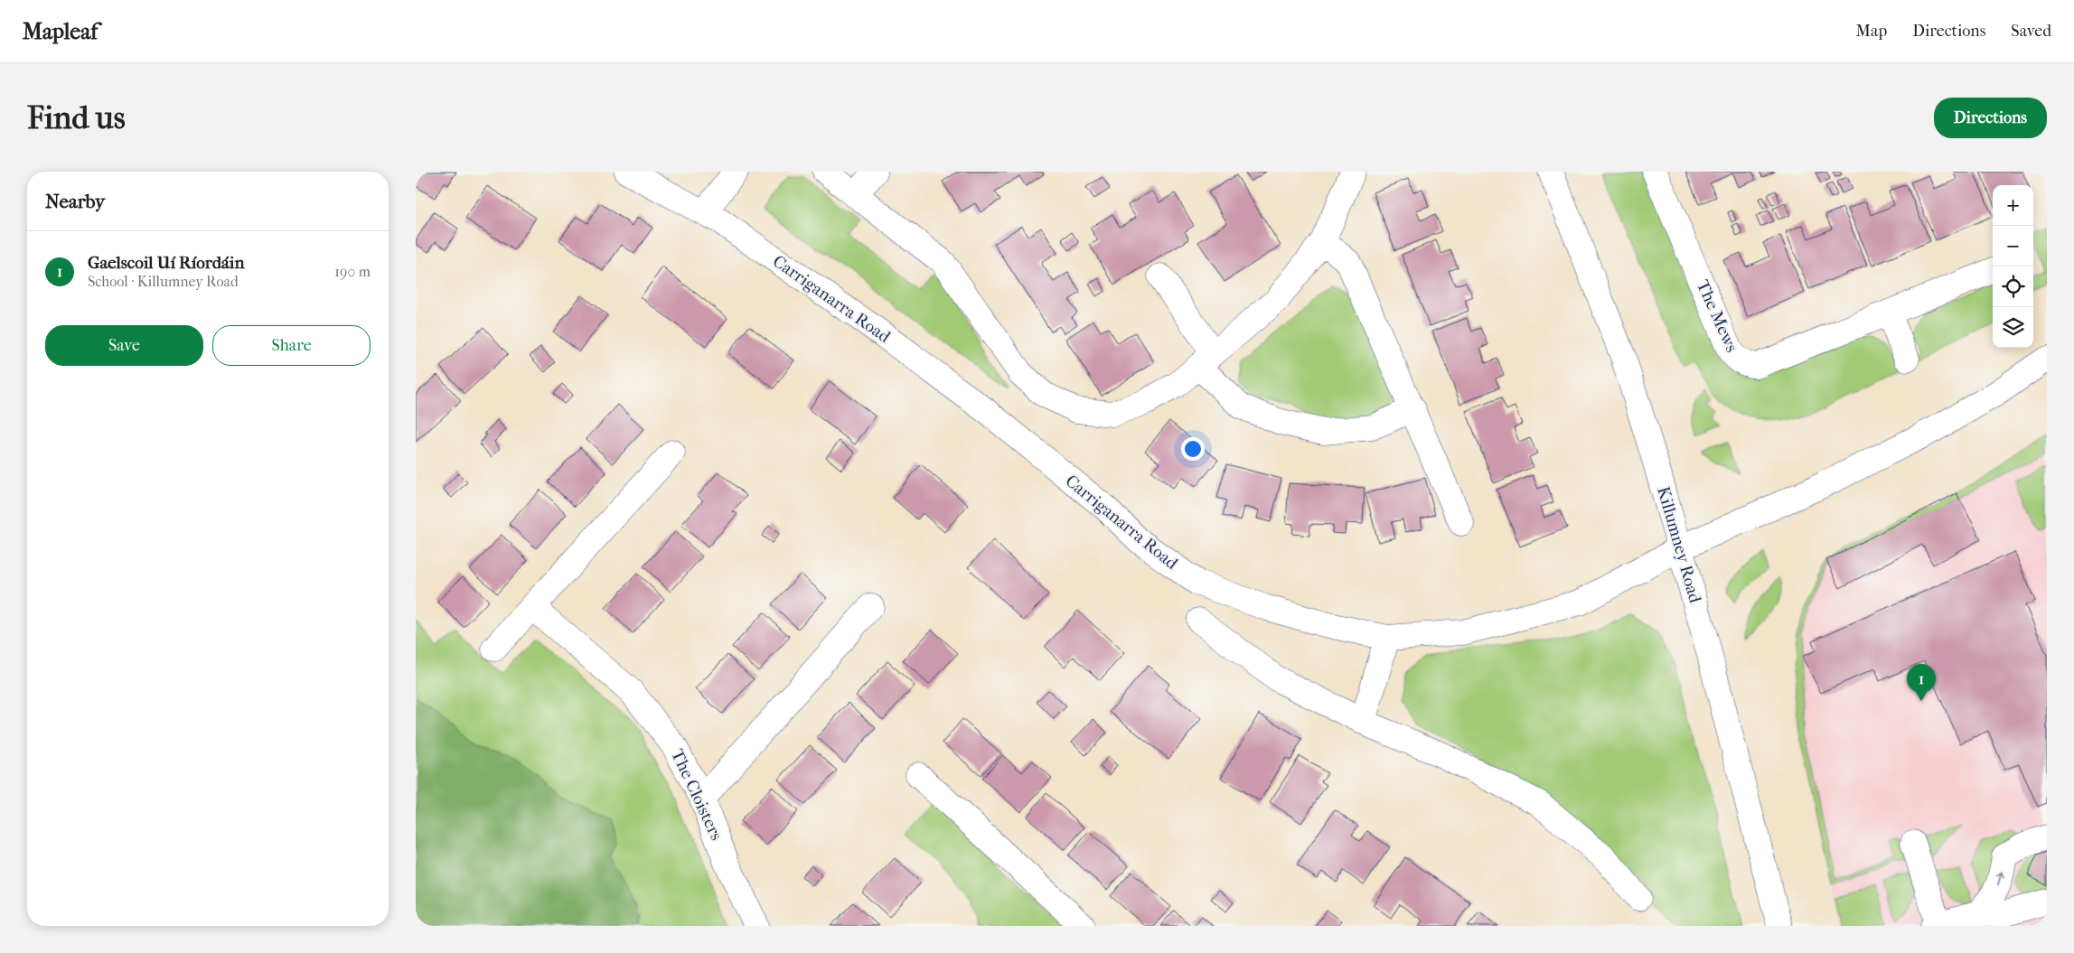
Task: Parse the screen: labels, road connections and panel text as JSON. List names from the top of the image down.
{
  "streets": {
    "street": [
      "Carriganarra Road",
      "The Mews",
      "Killumney Road",
      "The Cloisters"
    ]
  },
  "crossings": [
    ["Carriganarra Road", "Killumney Road"]
  ],
  "page": {
    "header": "Mapleaf",
    "nav": ["Map", "Directions", "Saved"],
    "buttons": [
      "Directions",
      ["Save", "Share"]
    ],
    "title": "Find us",
    "heading": "Nearby",
    "map_buttons": ["+", "−"],
    "list": [
      {
        "mark": "1",
        "name": "Gaelscoil Uí Ríordáin",
        "note": "School · Killumney Road",
        "value": "190 m"
      }
    ],
    "pins": "1"
  }
}
